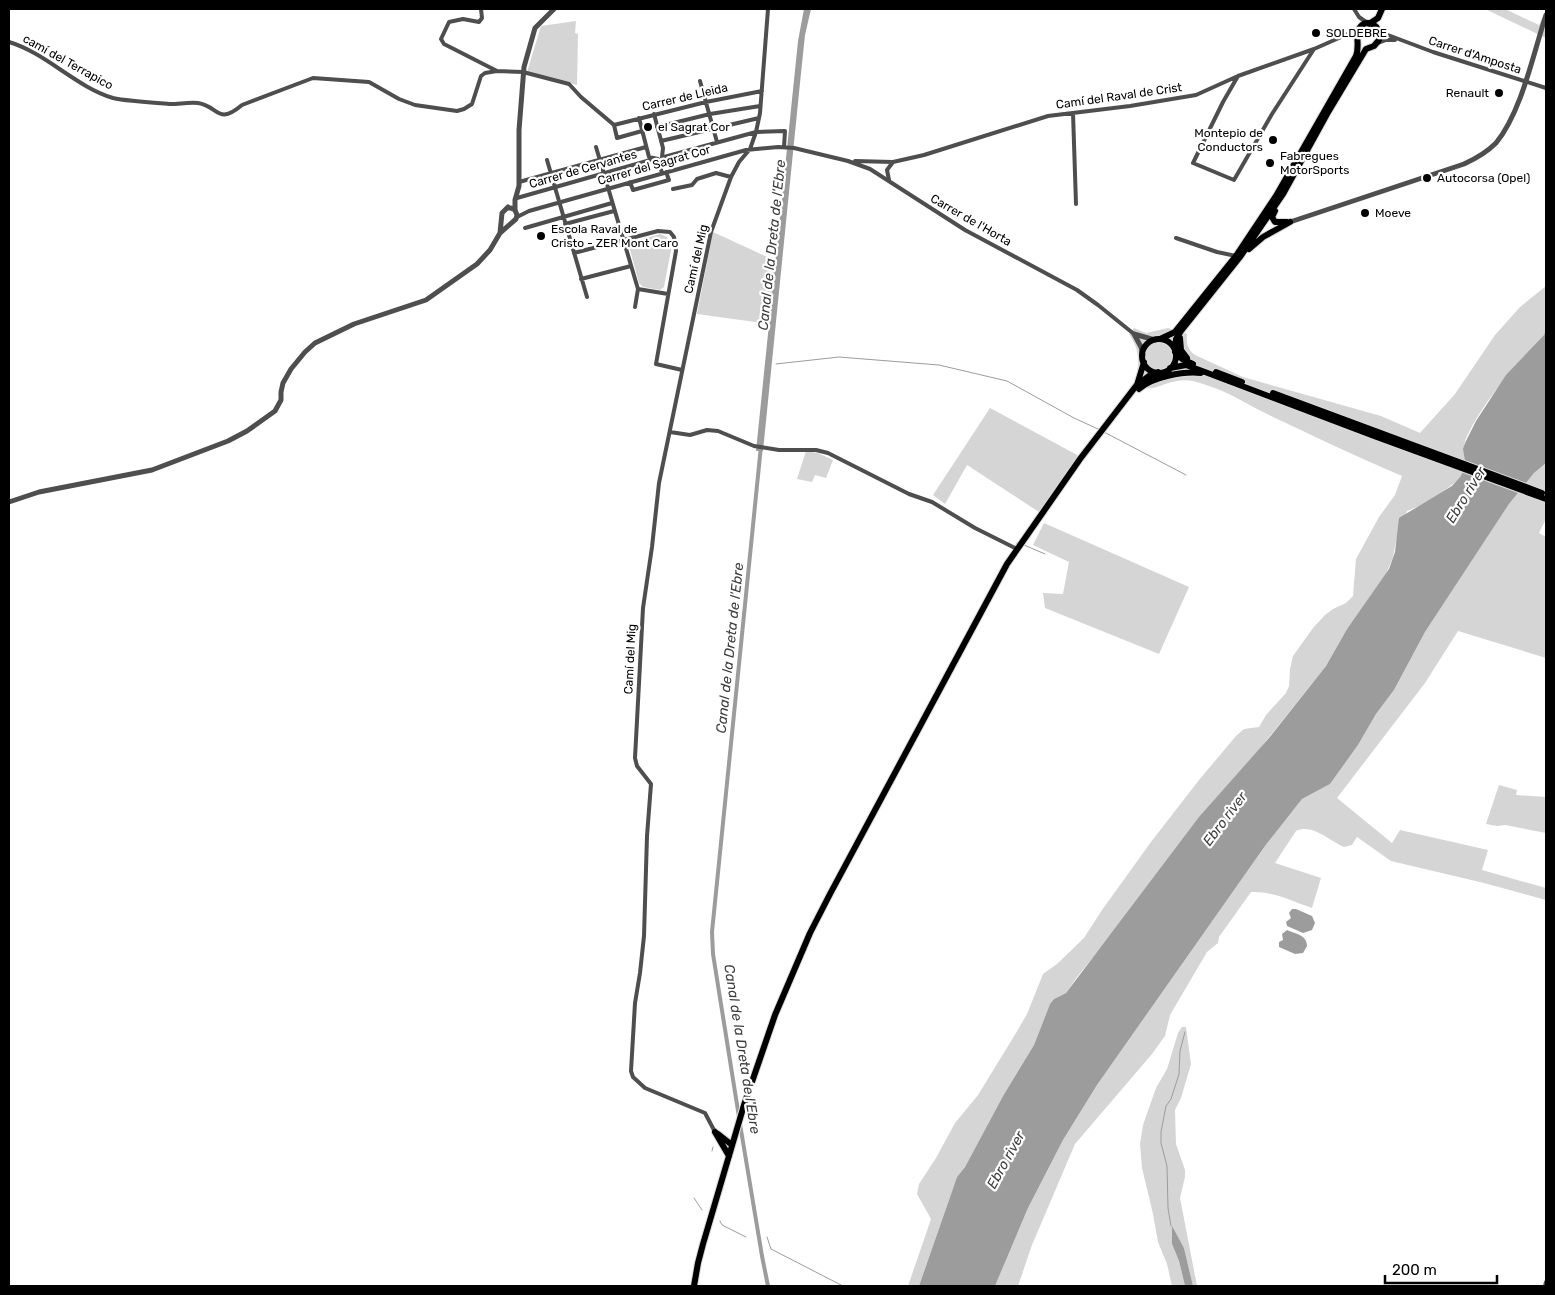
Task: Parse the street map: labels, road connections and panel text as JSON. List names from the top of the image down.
{
  "streets": {
    "street": [
      "Carrer d'Amposta",
      "camí del Terrapico",
      "Camí del Raval de Crist",
      "Carrer de Lleida",
      "Carrer del Sagrat Cor",
      "Carrer de Cervantes",
      "Carrer de l'Horta",
      "Camí del Mig"
    ]
  },
  "crossings": [
    ["Carrer d'Amposta", "Camí del Raval de Crist"],
    ["Camí del Raval de Crist", "Carrer de l'Horta"],
    ["Carrer de Lleida", "Camí del Mig"],
    ["Carrer del Sagrat Cor", "Carrer de Cervantes"],
    ["Carrer del Sagrat Cor", "Carrer de l'Horta"],
    ["Carrer del Sagrat Cor", "Camí del Mig"],
    ["Carrer de Cervantes", "Carrer de l'Horta"],
    ["Carrer de Cervantes", "Camí del Mig"]
  ],
  "water": ["Canal de la Dreta de l'Ebre", "Ebro river"],
  "places": [
    "SOLDEBRE",
    "Renault",
    "el Sagrat Cor",
    "Montepio de Conductors",
    "Fabregues MotorSports",
    "Autocorsa (Opel)",
    "Moeve",
    "Escola Raval de Cristo - ZER Mont Caro"
  ],
  "scale_bar": "200 m"
}
